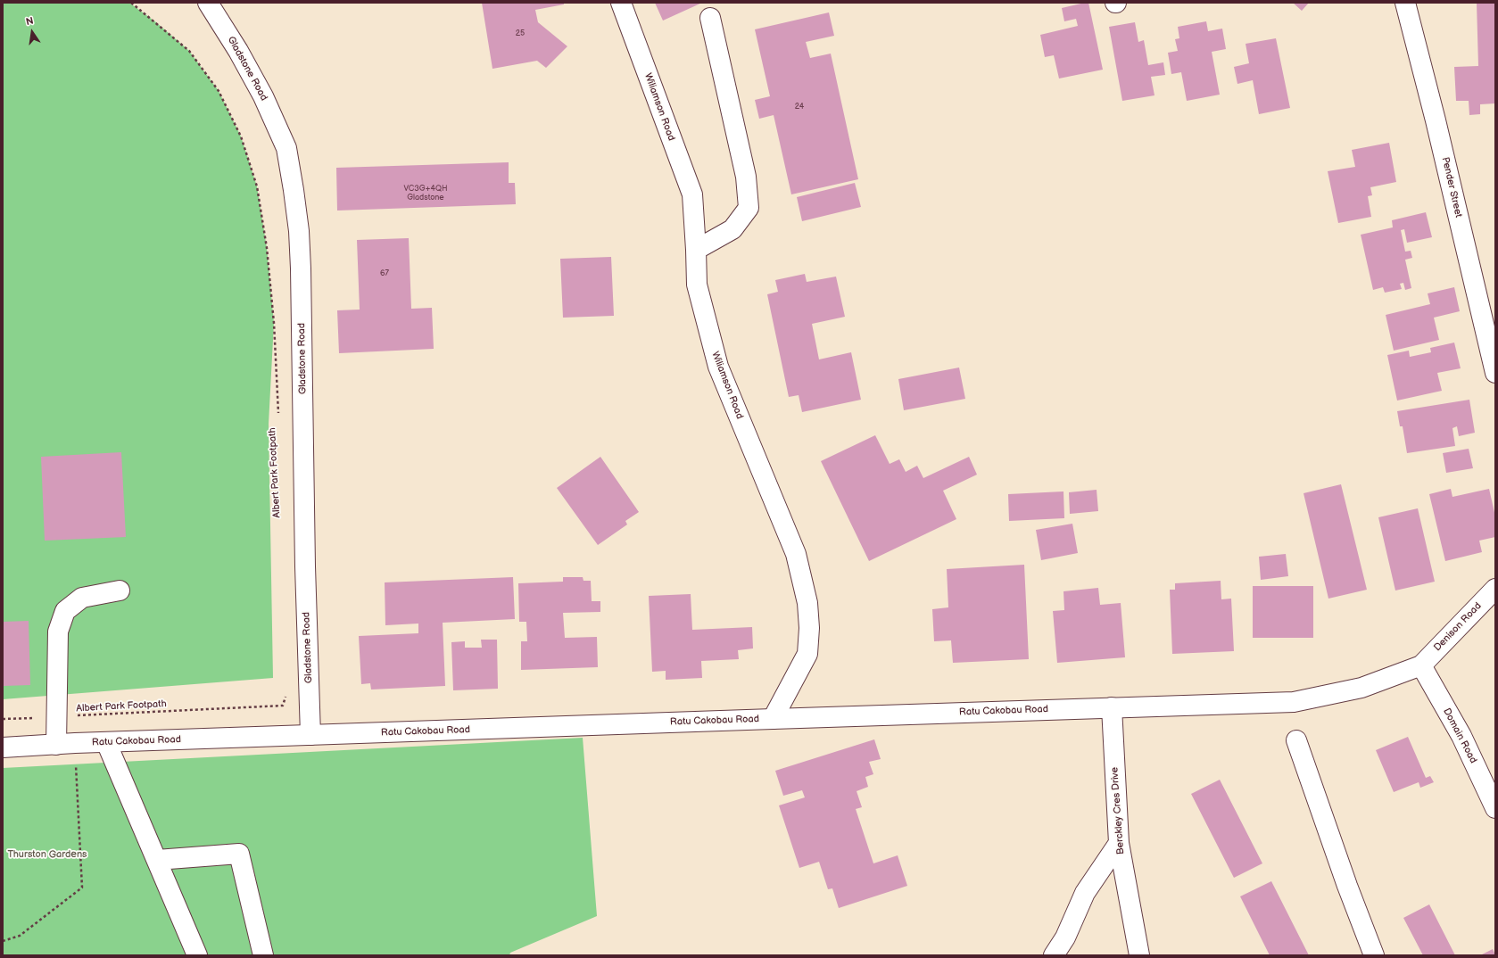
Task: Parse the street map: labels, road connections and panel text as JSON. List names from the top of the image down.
{
  "streets": {
    "street": [
      "Gladstone Road",
      "Wiliamson Road",
      "Pender Street",
      "Denison Road",
      "Ratu Cakobau Road",
      "Domain Road",
      "Berckley Cres Drive"
    ],
    "path": ["Albert Park Footpath"]
  },
  "crossings": [
    ["Gladstone Road", "Ratu Cakobau Road"],
    ["Wiliamson Road", "Ratu Cakobau Road"],
    ["Denison Road", "Ratu Cakobau Road"],
    ["Denison Road", "Domain Road"],
    ["Ratu Cakobau Road", "Domain Road"],
    ["Ratu Cakobau Road", "Berckley Cres Drive"]
  ],
  "parks": ["Thurston Gardens"],
  "house_numbers": [
    "25",
    "24",
    "VC3G+4QH Gladstone",
    "67"
  ],
  "north": "top"
}
